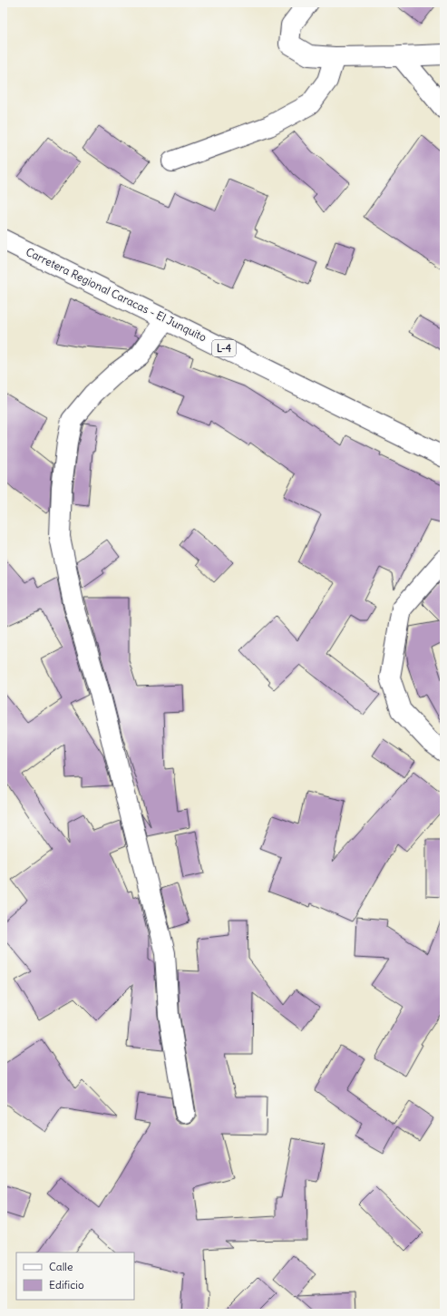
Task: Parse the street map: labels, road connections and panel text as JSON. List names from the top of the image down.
{
  "streets": {
    "street": ["Carretera Regional Caracas - El Junquito", "L-4"]
  },
  "legend": ["Calle", "Edificio"]
}
